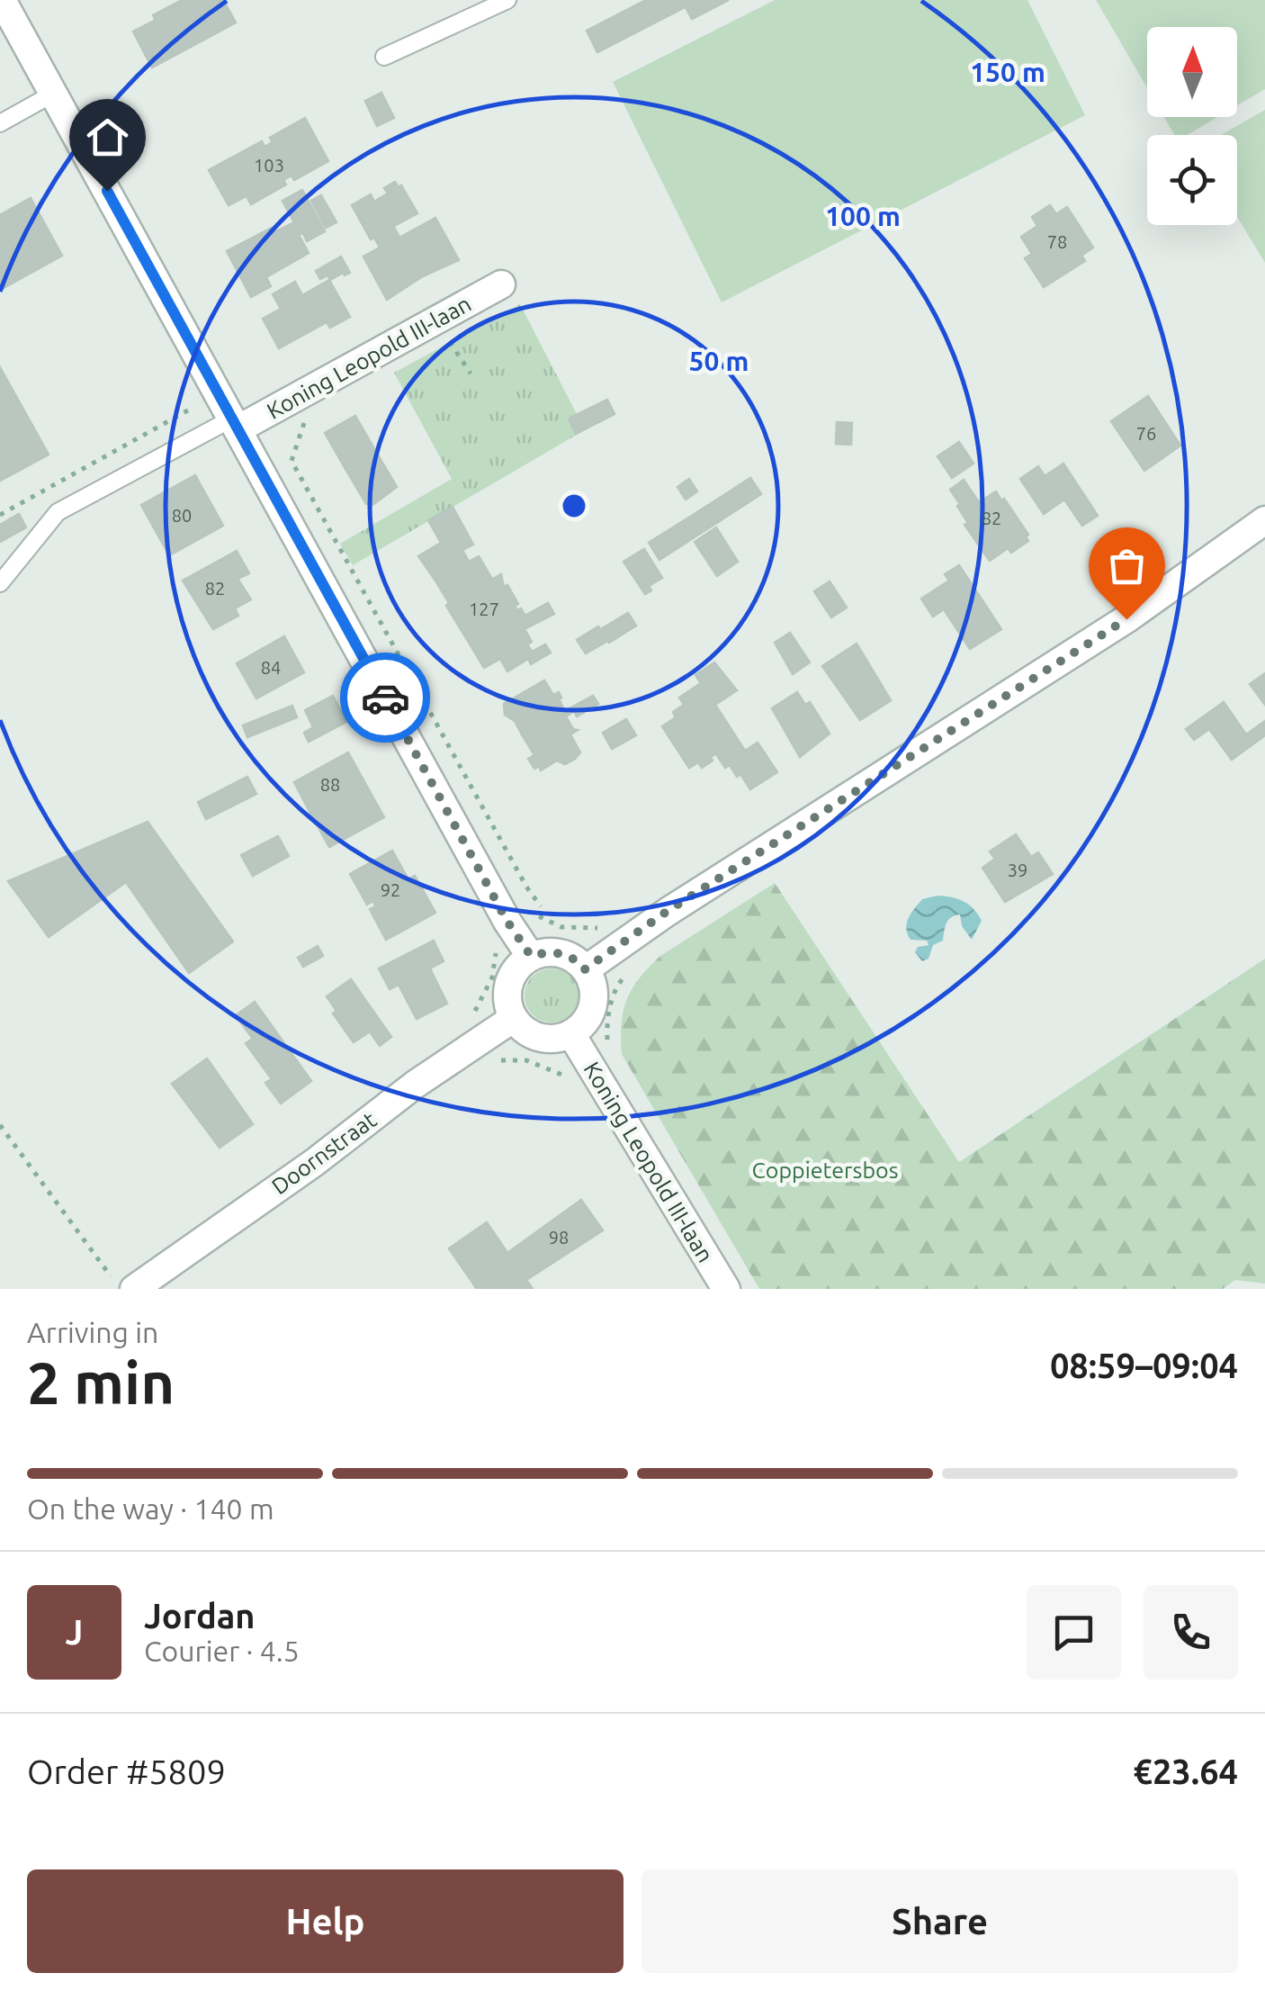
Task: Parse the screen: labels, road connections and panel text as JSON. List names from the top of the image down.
{
  "streets": {
    "street": ["Koning Leopold III-laan", "Doornstraat"]
  },
  "crossings": [
    ["Koning Leopold III-laan", "Doornstraat"]
  ],
  "parks": ["Coppietersbos"],
  "house_numbers": [
    "103",
    "78",
    "76",
    "80",
    "82",
    "82",
    "127",
    "84",
    "88",
    "39",
    "92",
    "98"
  ],
  "north": "top",
  "page": {
    "heading": ["2 min", "Arriving in", "08:59–09:04"],
    "panel": [
      "Jordan",
      "Courier · 4.5",
      "Order #5809",
      "€23.64"
    ],
    "bar": "On the way · 140 m",
    "round": "J",
    "buttons": ["Help", "Share"]
  },
  "rings": ["150 m", "100 m", "50 m"]
}
